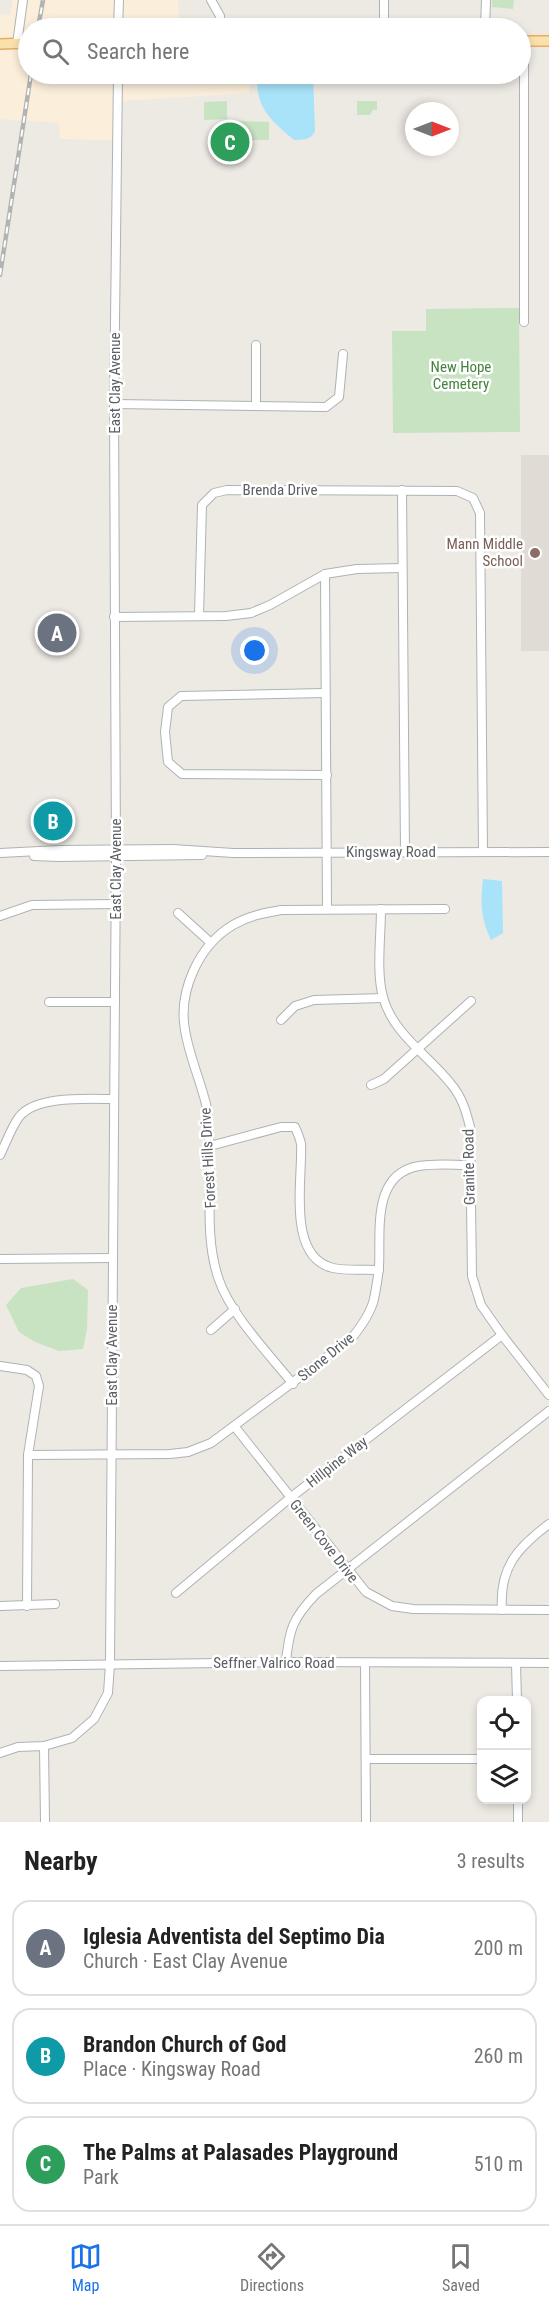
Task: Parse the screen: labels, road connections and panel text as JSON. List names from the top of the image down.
{
  "streets": {
    "street": [
      "East Clay Avenue",
      "Brenda Drive",
      "Kingsway Road",
      "Forest Hills Drive",
      "Granite Road",
      "Stone Drive",
      "Hillpine Way",
      "Green Cove Drive",
      "Seffner Valrico Road"
    ]
  },
  "crossings": [
    ["East Clay Avenue", "Kingsway Road"],
    ["East Clay Avenue", "Stone Drive"],
    ["East Clay Avenue", "Seffner Valrico Road"],
    ["Brenda Drive", "Kingsway Road"],
    ["Forest Hills Drive", "Granite Road"],
    ["Forest Hills Drive", "Stone Drive"],
    ["Granite Road", "Stone Drive"],
    ["Granite Road", "Hillpine Way"],
    ["Stone Drive", "Green Cove Drive"],
    ["Hillpine Way", "Green Cove Drive"]
  ],
  "parks": ["New Hope Cemetery"],
  "places": ["Mann Middle School"],
  "north": "right",
  "page": {
    "search": "Search here",
    "pins": ["C", "A", "B"],
    "heading": ["Nearby", "3 results"],
    "list": [
      {
        "mark": "A",
        "name": "Iglesia Adventista del Septimo Dia",
        "note": "Church · East Clay Avenue",
        "value": "200 m"
      },
      {
        "mark": "B",
        "name": "Brandon Church of God",
        "note": "Place · Kingsway Road",
        "value": "260 m"
      },
      {
        "mark": "C",
        "name": "The Palms at Palasades Playground",
        "note": "Park",
        "value": "510 m"
      }
    ],
    "nav": ["Map", "Directions", "Saved"]
  }
}
